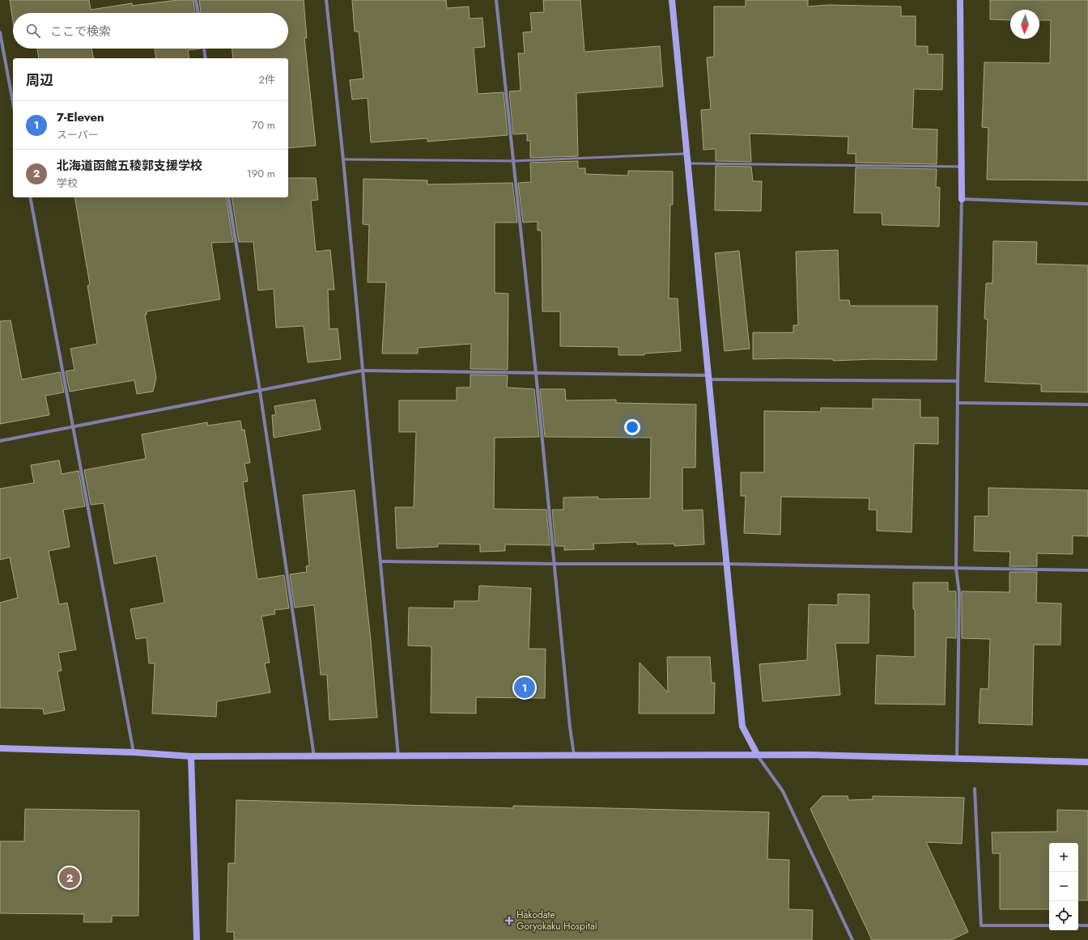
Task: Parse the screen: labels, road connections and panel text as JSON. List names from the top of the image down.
{
  "places": {
    "health": ["Hakodate Goryokaku Hospital"]
  },
  "north": "bottom",
  "page": {
    "search": "ここで検索",
    "heading": ["周辺", "2件"],
    "list": [
      {
        "mark": "1",
        "name": "7-Eleven",
        "note": "スーパー",
        "value": "70 m"
      },
      {
        "mark": "2",
        "name": "北海道函館五稜郭支援学校",
        "note": "学校",
        "value": "190 m"
      }
    ],
    "pins": ["1", "2"],
    "map_buttons": ["+", "−"]
  }
}
